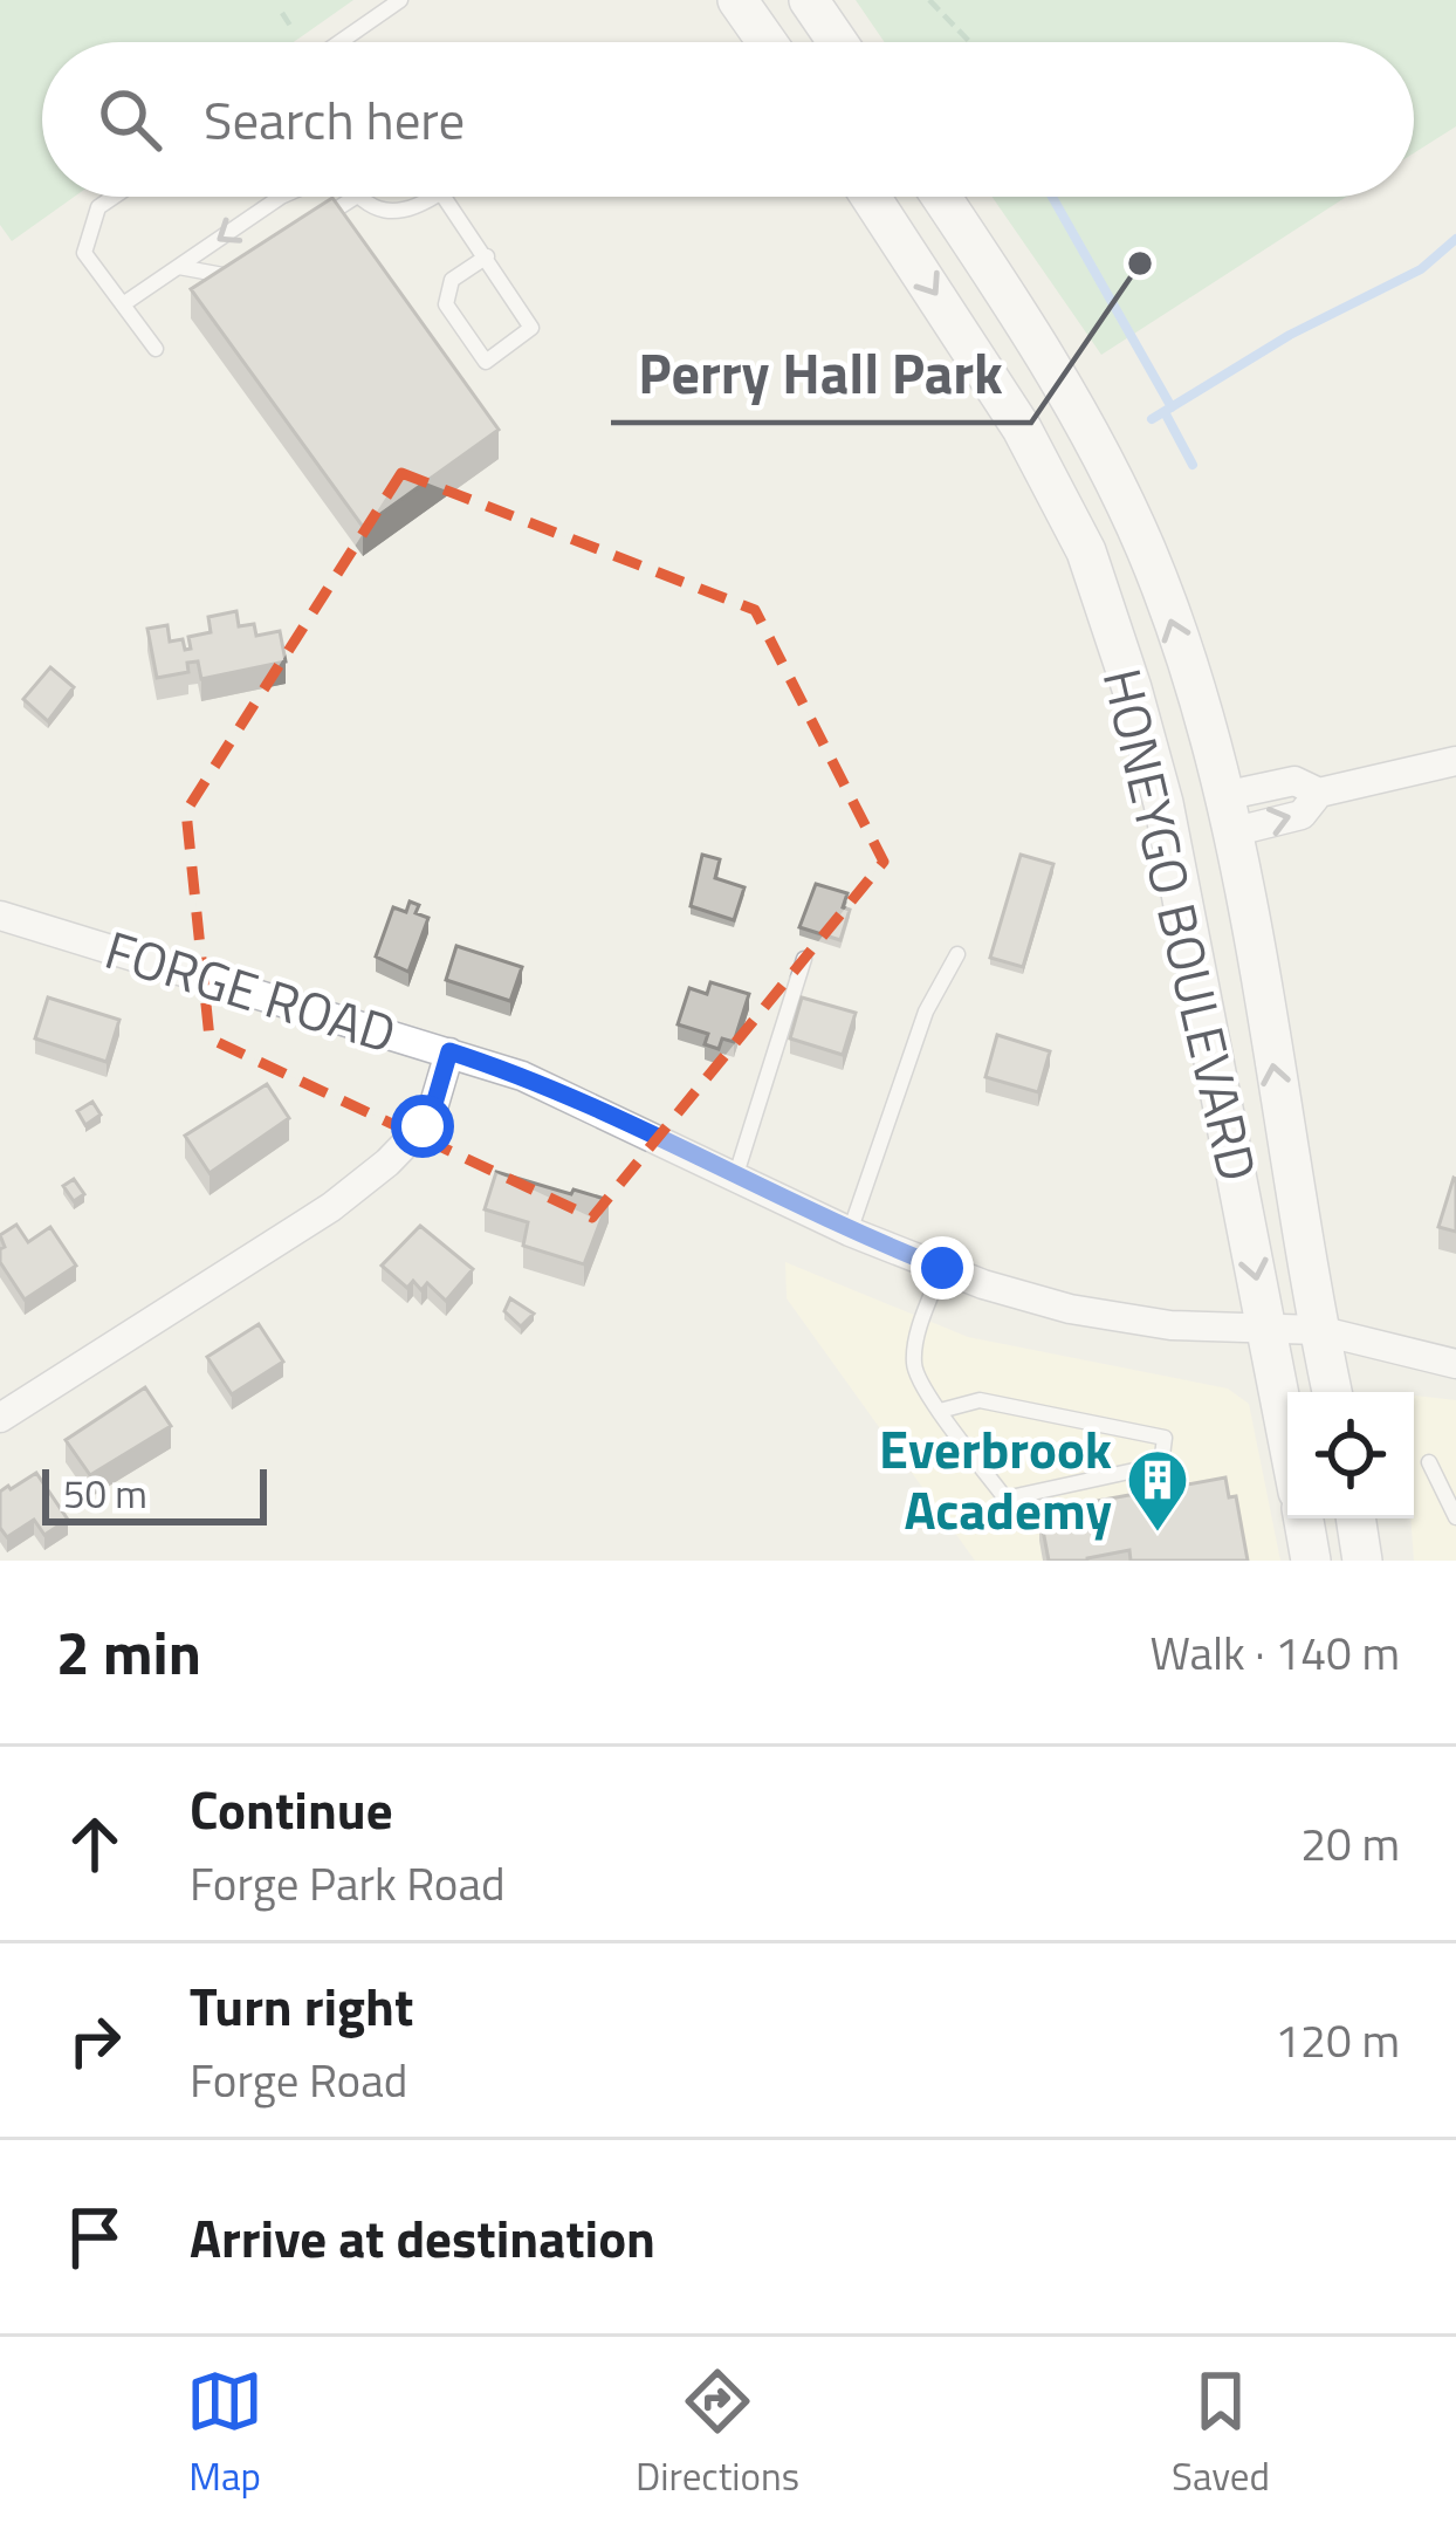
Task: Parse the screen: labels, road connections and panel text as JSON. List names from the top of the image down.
{
  "streets": {
    "main road": ["HONEYGO BOULEVARD"],
    "street": ["FORGE ROAD"]
  },
  "crossings": [
    ["HONEYGO BOULEVARD", "FORGE ROAD"]
  ],
  "places": {
    "other": ["Perry Hall Park"],
    "building": ["Everbrook Academy"]
  },
  "scale_bar": "50 m",
  "page": {
    "search": "Search here",
    "scale": "50 m",
    "heading": ["2 min", "Walk · 140 m"],
    "list": [
      ["Continue", "Forge Park Road", "20 m"],
      ["Turn right", "Forge Road", "120 m"],
      "Arrive at destination"
    ],
    "nav": ["Map", "Directions", "Saved"]
  }
}
